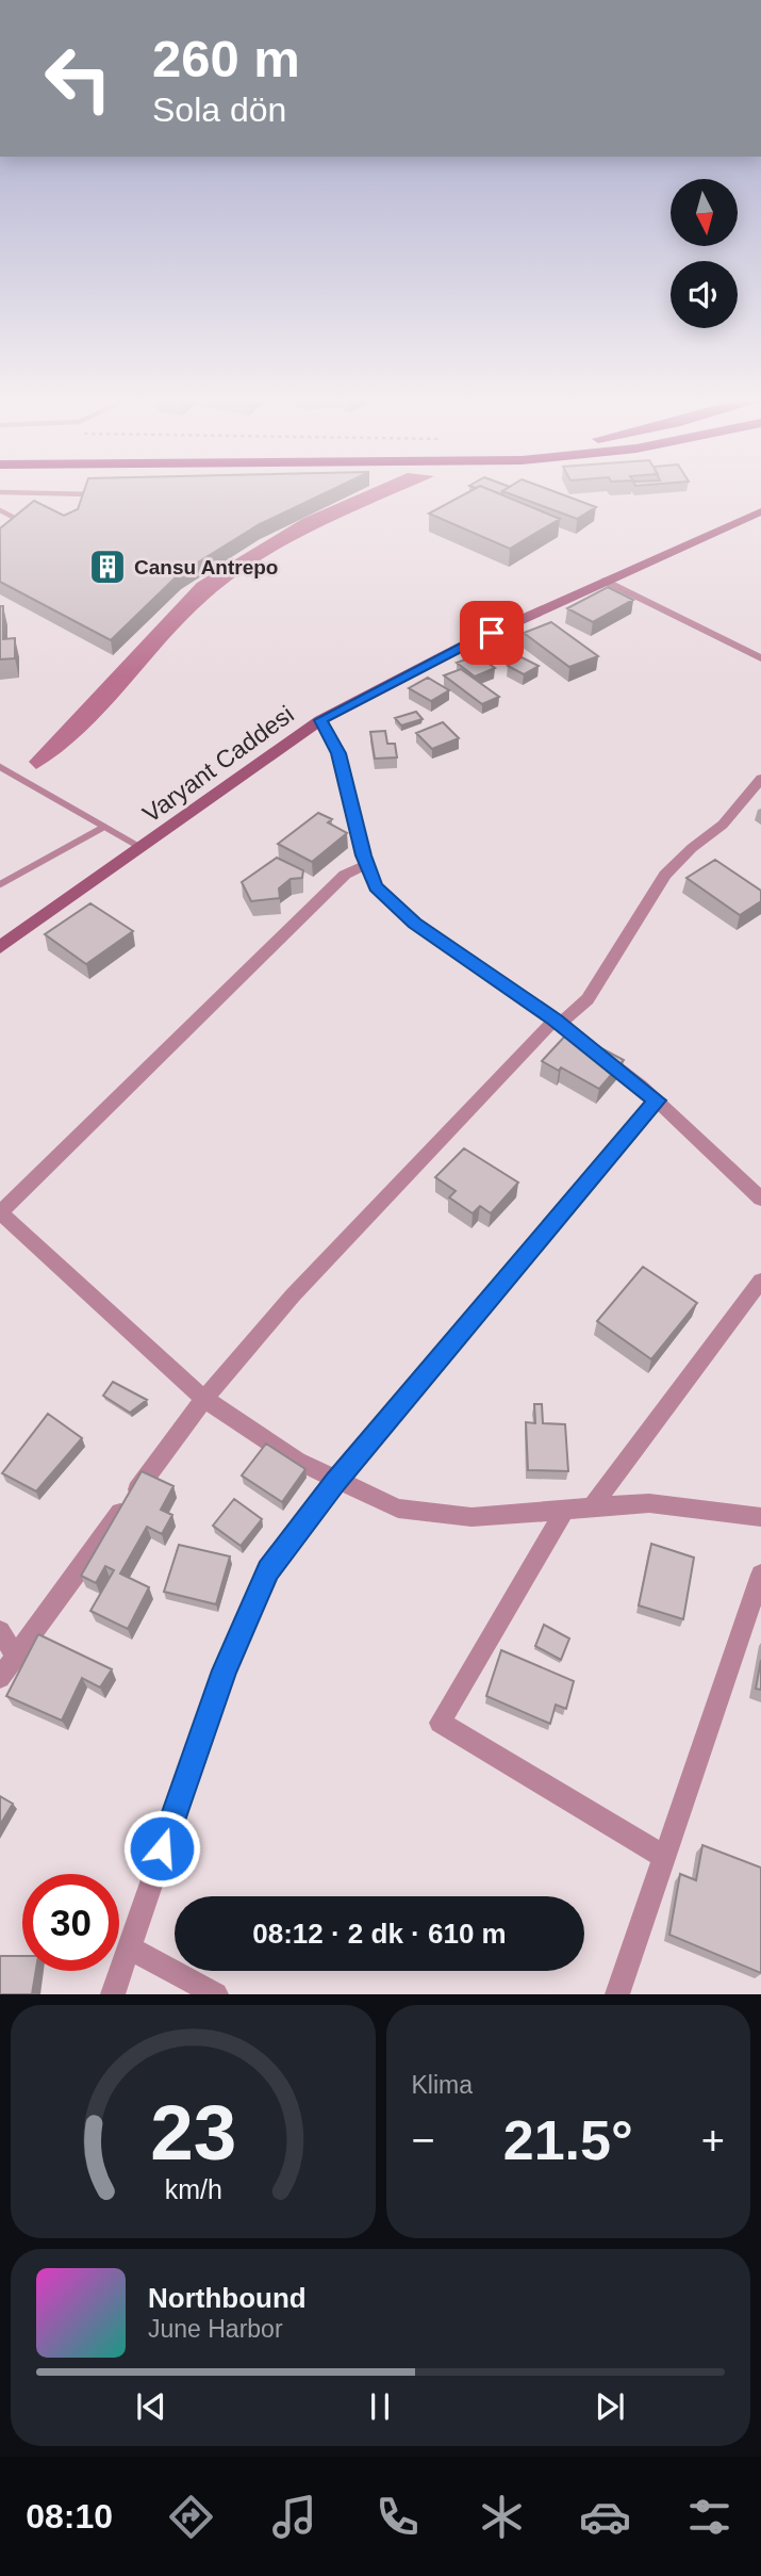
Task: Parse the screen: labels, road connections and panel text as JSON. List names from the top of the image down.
{
  "streets": {
    "street": ["Varyant Caddesi"]
  },
  "places": {
    "building": ["Cansu Antrepo"]
  },
  "north": "bottom",
  "page": {
    "turn": ["260 m", "Sola dön"],
    "limit": "30",
    "trip": "08:12 · 2 dk · 610 m",
    "tile": "Klima",
    "heat": ["−", "21.5°", "+"],
    "song": ["Northbound", "June Harbor"],
    "tabs": "08:10",
    "gauge": ["23", "km/h"]
  }
}
